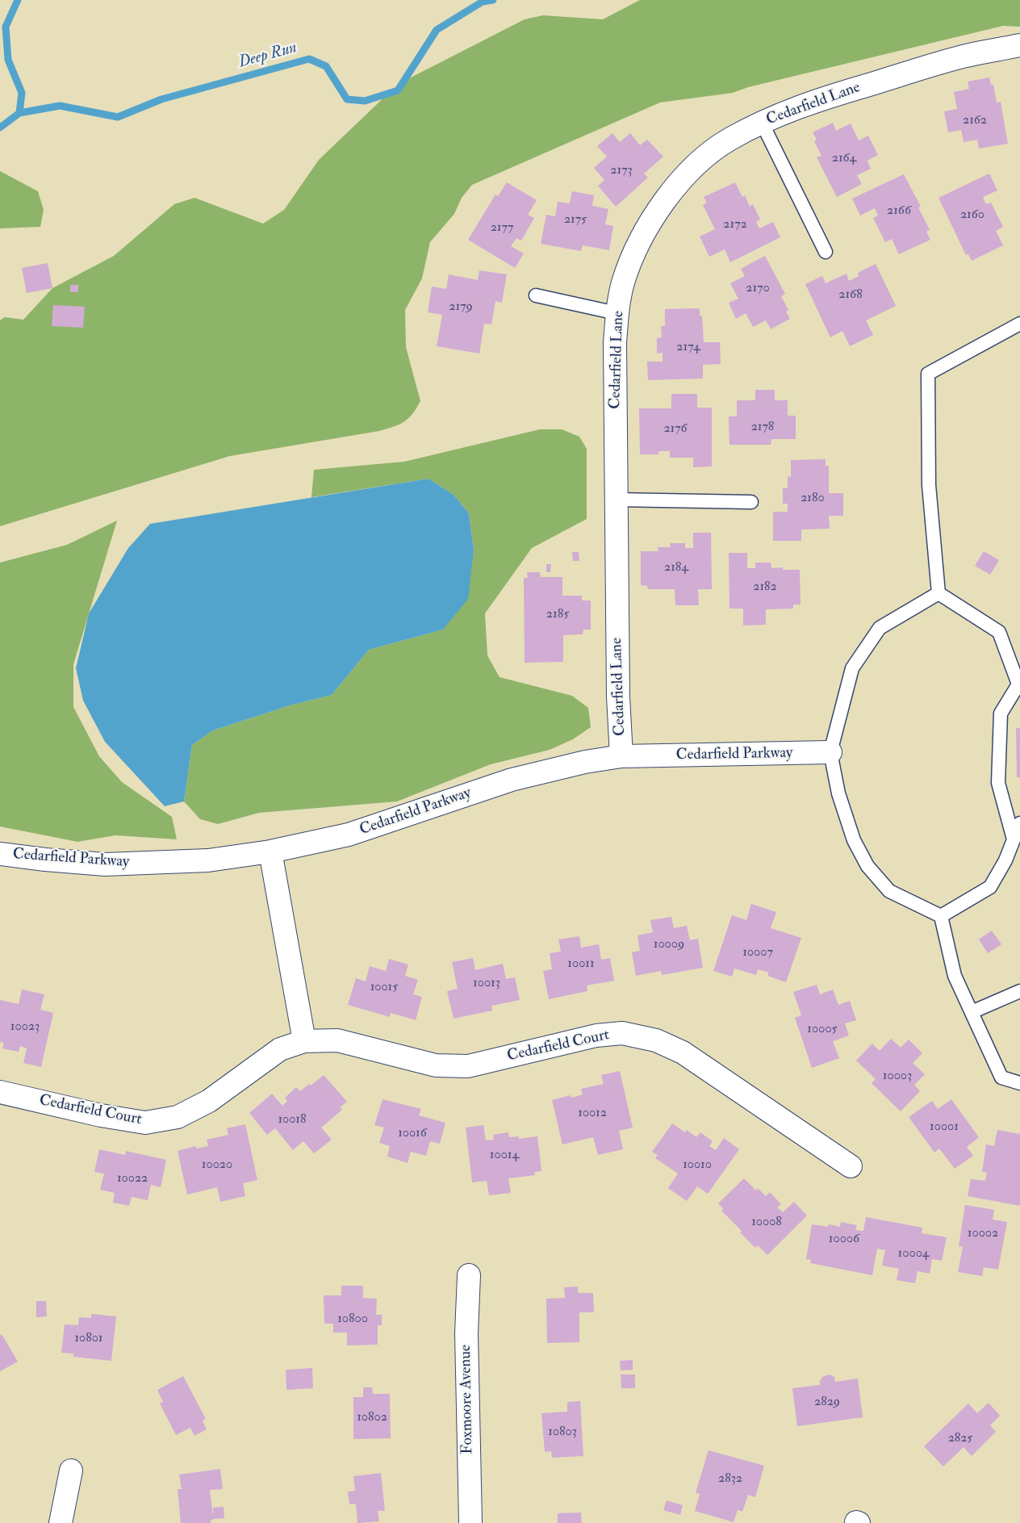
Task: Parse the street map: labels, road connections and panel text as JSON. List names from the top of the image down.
{
  "streets": {
    "street": [
      "Cedarfield Lane",
      "Cedarfield Parkway",
      "Cedarfield Court",
      "Foxmoore Avenue"
    ]
  },
  "crossings": [
    ["Cedarfield Lane", "Cedarfield Parkway"]
  ],
  "water": ["Deep Run"],
  "house_numbers": [
    "2162",
    "2164",
    "2173",
    "2166",
    "2160",
    "2175",
    "2172",
    "2177",
    "2170",
    "2168",
    "2179",
    "2174",
    "2178",
    "2176",
    "2180",
    "2184",
    "2182",
    "2185",
    "10009",
    "10007",
    "10011",
    "10013",
    "10015",
    "10023",
    "10005",
    "10003",
    "10012",
    "10018",
    "10001",
    "10016",
    "10014",
    "10020",
    "10010",
    "10022",
    "10008",
    "10002",
    "10006",
    "10004",
    "10800",
    "10801",
    "2829",
    "10802",
    "10803",
    "2825",
    "2832"
  ]
}
